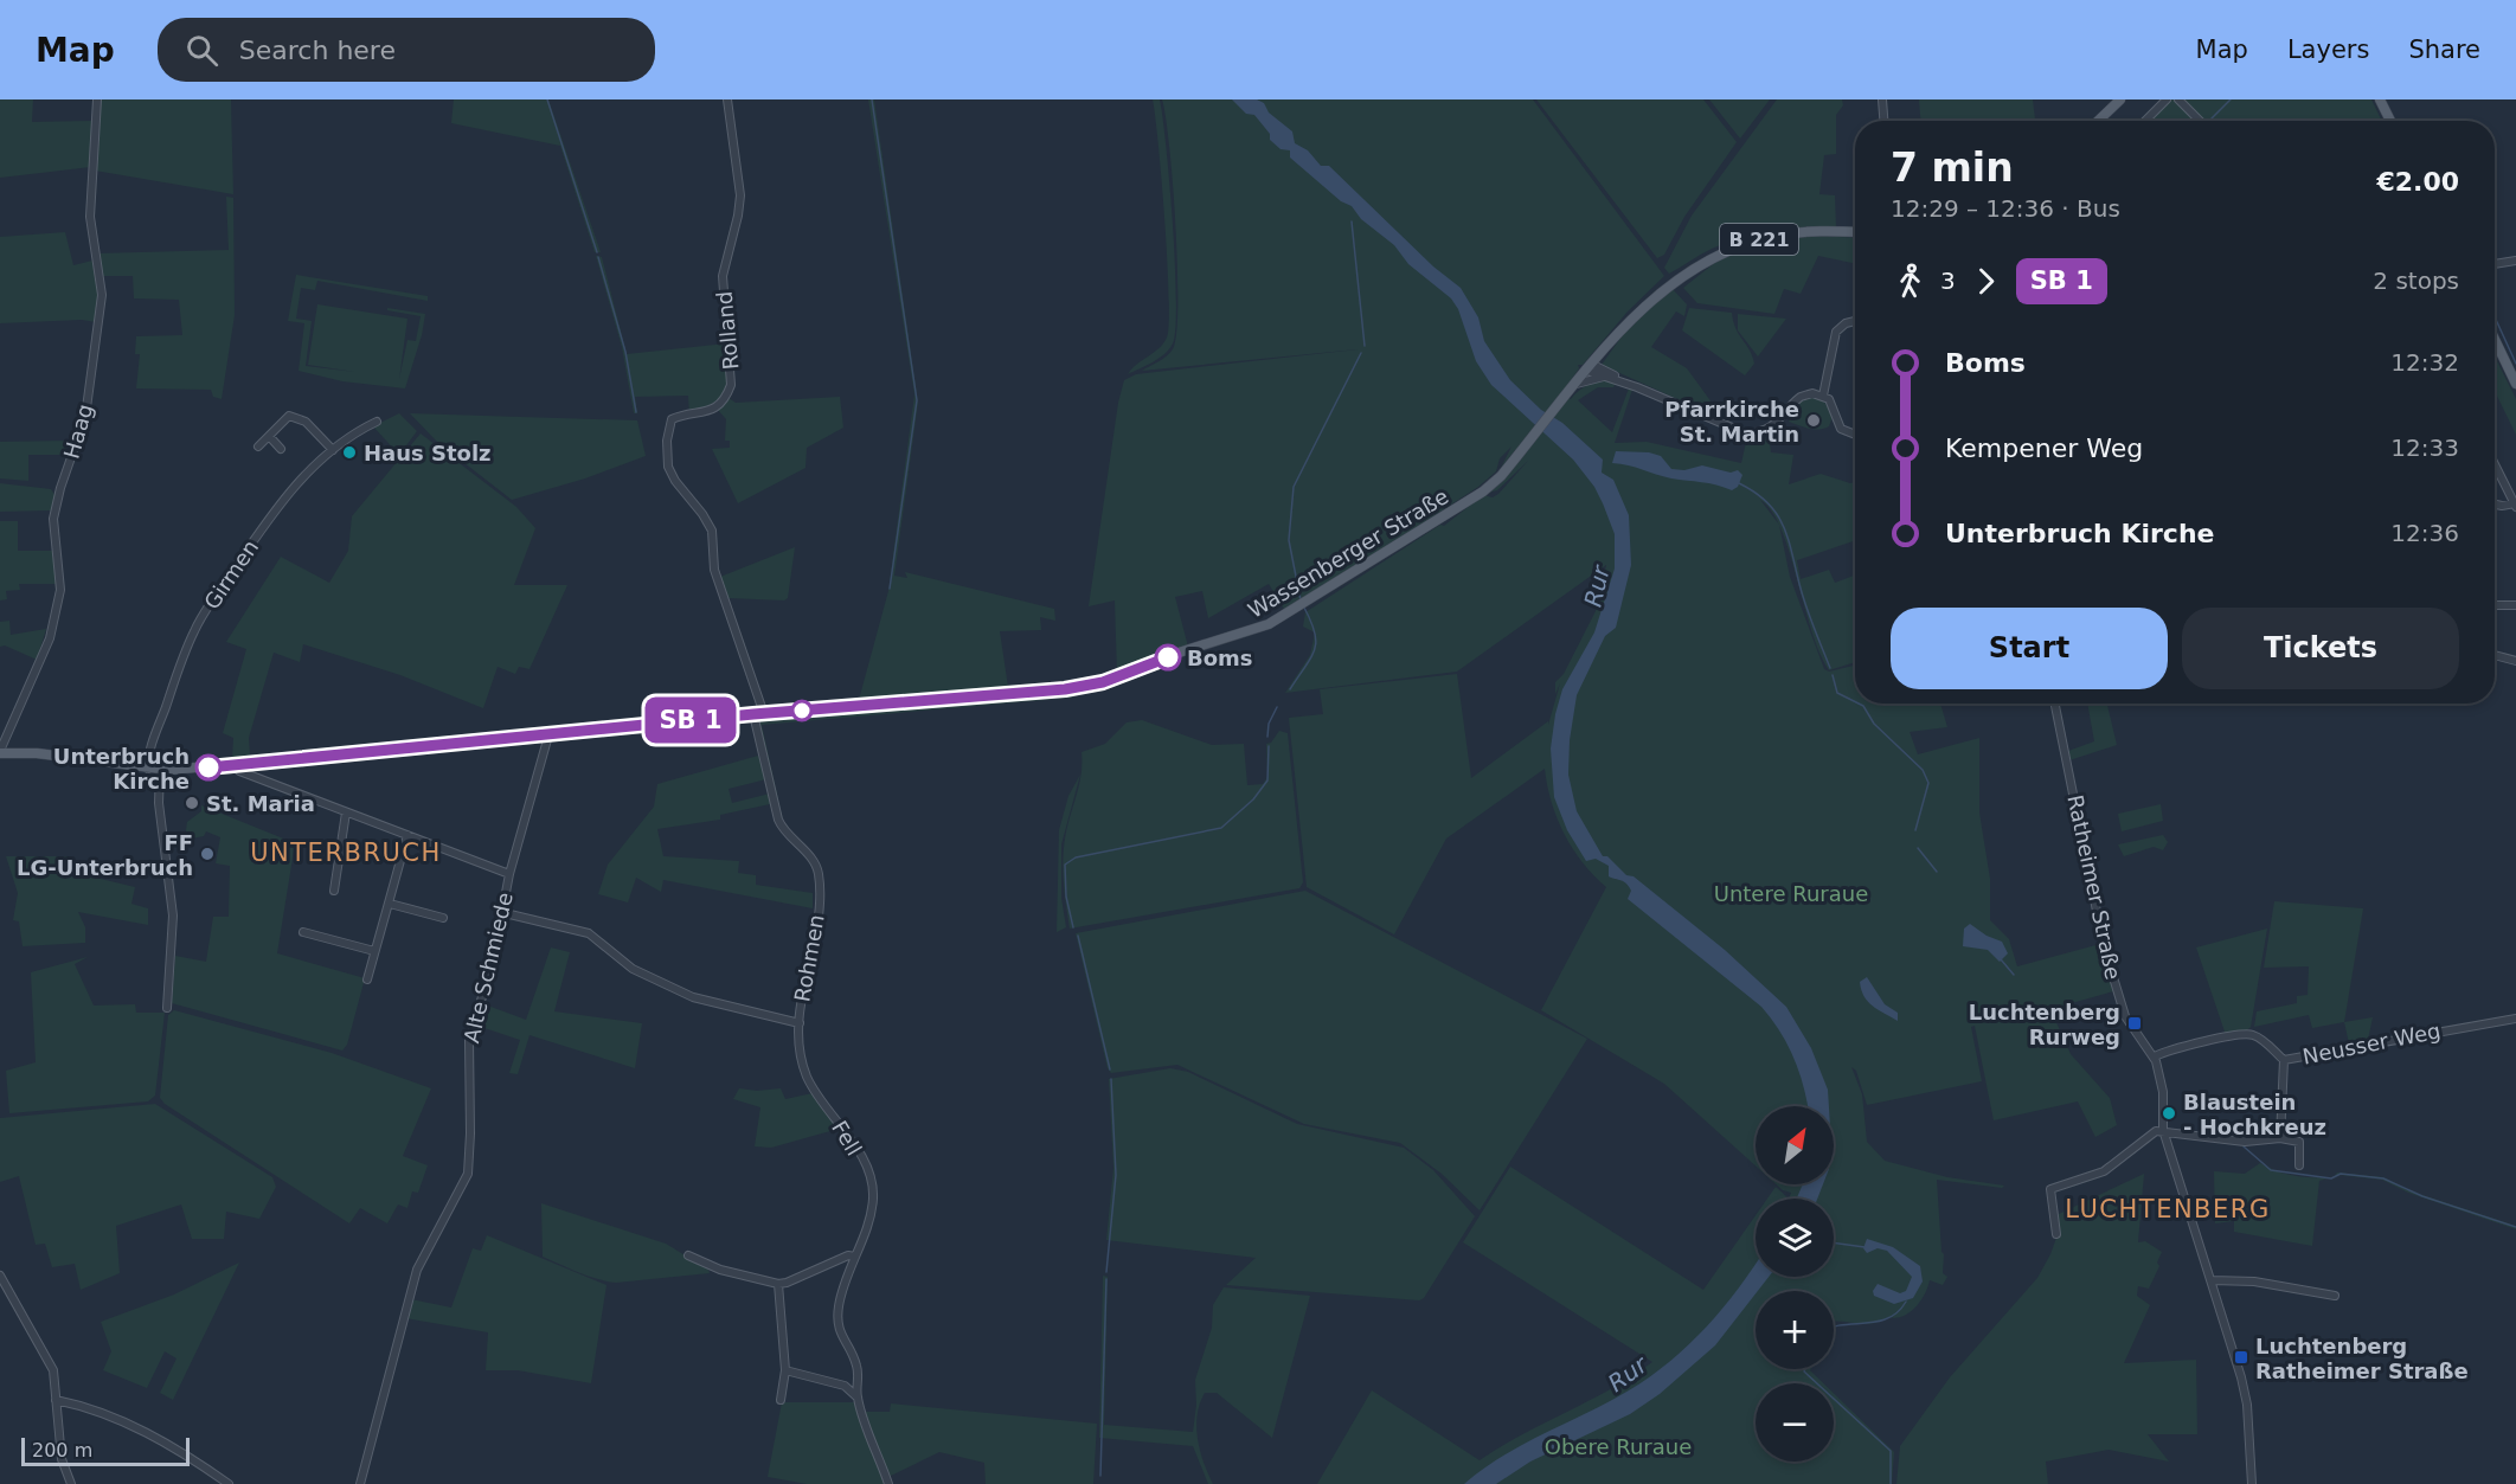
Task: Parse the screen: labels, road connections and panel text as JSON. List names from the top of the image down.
{
  "streets": {
    "main road": ["B 221", "Wassenberger Straße"],
    "street": [
      "Rolland",
      "Haag",
      "Girmen",
      "Ratheimer Straße",
      "Rohmen",
      "Alte Schmiede",
      "Neusser Weg",
      "Fell"
    ]
  },
  "crossings": [
    ["B 221", "Wassenberger Straße"],
    ["Rolland", "Wassenberger Straße"],
    ["Haag", "Wassenberger Straße"],
    ["Wassenberger Straße", "Girmen"],
    ["Wassenberger Straße", "Rohmen"],
    ["Wassenberger Straße", "Alte Schmiede"],
    ["Ratheimer Straße", "Neusser Weg"],
    ["Rohmen", "Alte Schmiede"],
    ["Rohmen", "Fell"]
  ],
  "districts": ["UNTERBRUCH", "LUCHTENBERG"],
  "water": ["Rur"],
  "parks": ["Untere Ruraue", "Obere Ruraue"],
  "places": {
    "other": [
      "Pfarrkirche St. Martin",
      "Haus Stolz",
      "Boms",
      "Unterbruch Kirche",
      "St. Maria",
      "FF LG-Unterbruch",
      "Blaustein - Hochkreuz"
    ],
    "transit": ["Luchtenberg Rurweg", "Luchtenberg Ratheimer Straße"]
  },
  "scale_bar": "200 m",
  "north": "top right",
  "page": {
    "header": "Map",
    "search": "Search here",
    "nav": ["Map", "Layers", "Share"],
    "on_map": "SB 1",
    "heading": ["7 min", "12:29 – 12:36 · Bus", "€2.00"],
    "legs": ["3", "SB 1", "2 stops"],
    "list": [
      {
        "name": "Boms",
        "value": "12:32"
      },
      {
        "name": "Kempener Weg",
        "value": "12:33"
      },
      {
        "name": "Unterbruch Kirche",
        "value": "12:36"
      }
    ],
    "buttons": ["Start", "Tickets"],
    "map_buttons": ["+", "−"],
    "scale": "200 m"
  }
}
